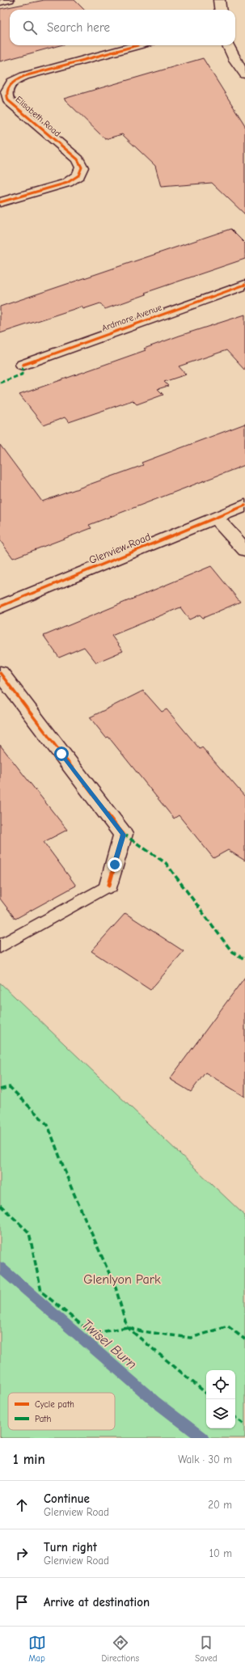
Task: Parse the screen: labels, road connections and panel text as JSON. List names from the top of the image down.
{
  "streets": {
    "street": ["Elisabeth Road", "Ardmore Avenue", "Glenview Road"]
  },
  "water": ["Twisel Burn"],
  "parks": ["Glenlyon Park"],
  "legend": ["Cycle path", "Path"],
  "page": {
    "search": "Search here",
    "heading": ["1 min", "Walk · 30 m"],
    "list": [
      ["Continue", "Glenview Road", "20 m"],
      ["Turn right", "Glenview Road", "10 m"],
      "Arrive at destination"
    ],
    "nav": ["Map", "Directions", "Saved"]
  }
}
